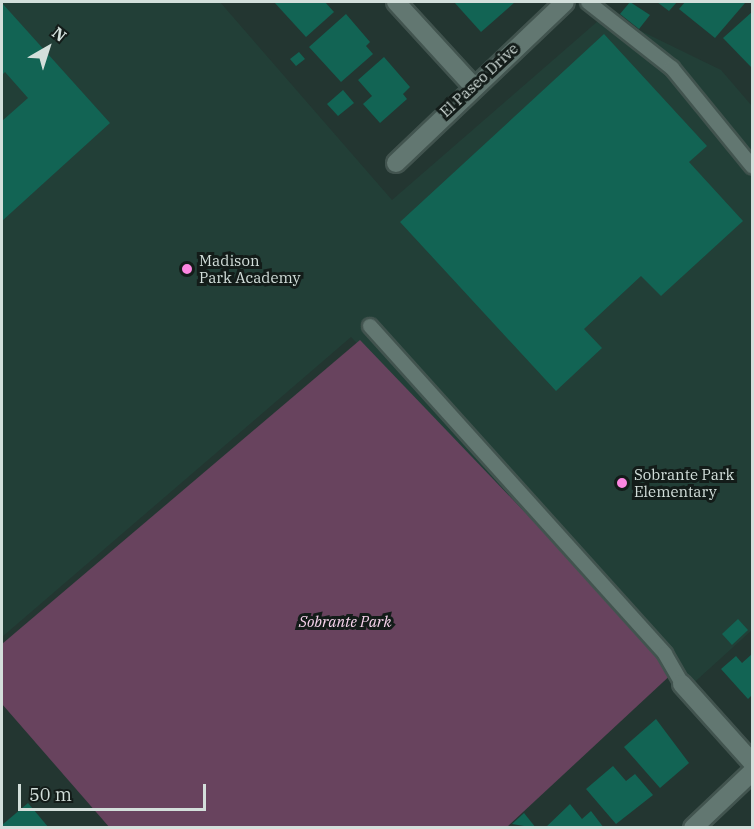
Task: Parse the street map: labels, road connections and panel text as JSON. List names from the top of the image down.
{
  "streets": {
    "street": ["El Paseo Drive"]
  },
  "parks": ["Sobrante Park"],
  "places": ["Madison Park Academy", "Sobrante Park Elementary"],
  "scale_bar": "50 m",
  "north": "top right"
}
